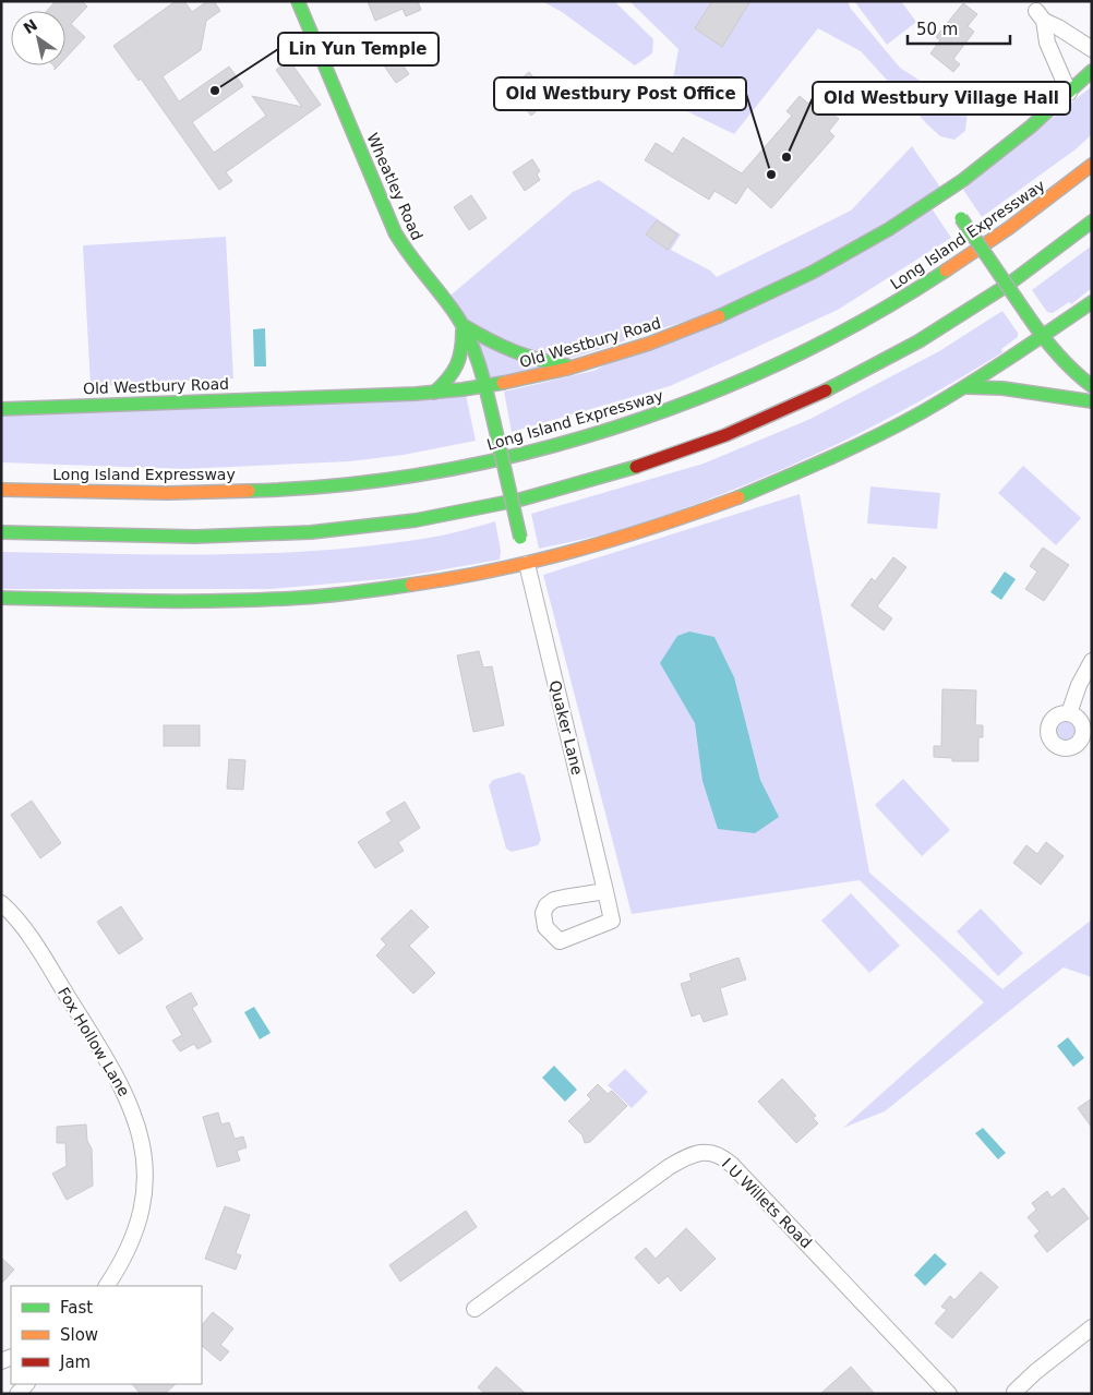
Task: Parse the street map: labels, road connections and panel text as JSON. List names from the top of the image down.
{
  "streets": {
    "main road": ["Wheatley Road", "Long Island Expressway", "Old Westbury Road"],
    "street": ["Quaker Lane", "Fox Hollow Lane", "I U Willets Road"]
  },
  "crossings": [
    ["Wheatley Road", "Old Westbury Road"],
    ["Wheatley Road", "Quaker Lane"]
  ],
  "places": ["Lin Yun Temple", "Old Westbury Village Hall", "Old Westbury Post Office"],
  "legend": ["Fast", "Slow", "Jam"],
  "scale_bar": "50 m",
  "north": "top left"
}
